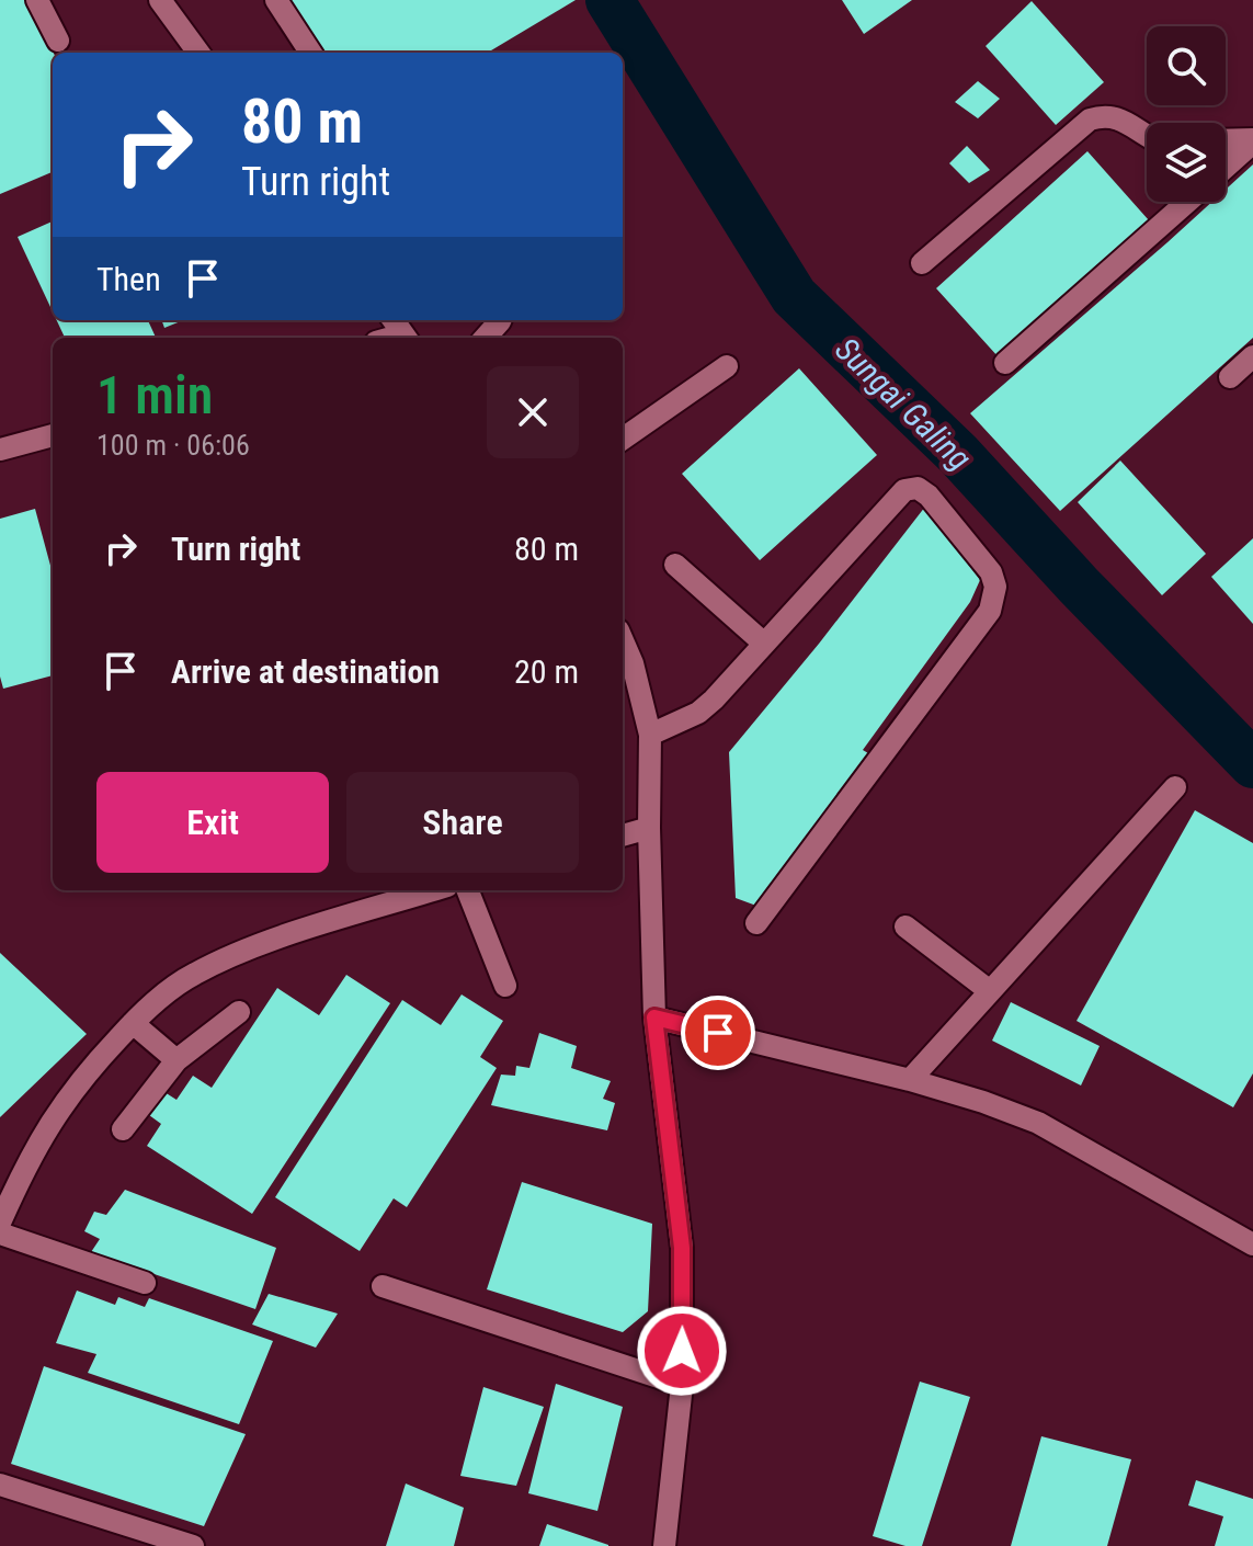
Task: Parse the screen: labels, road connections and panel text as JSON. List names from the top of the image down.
{
  "water": ["Sungai Galing"],
  "page": {
    "turn": ["80 m", "Turn right"],
    "then": "Then",
    "heading": ["1 min", "100 m · 06:06"],
    "list": [
      {
        "name": "Turn right",
        "value": "80 m"
      },
      {
        "name": "Arrive at destination",
        "value": "20 m"
      }
    ],
    "buttons": ["Exit", "Share"]
  }
}
